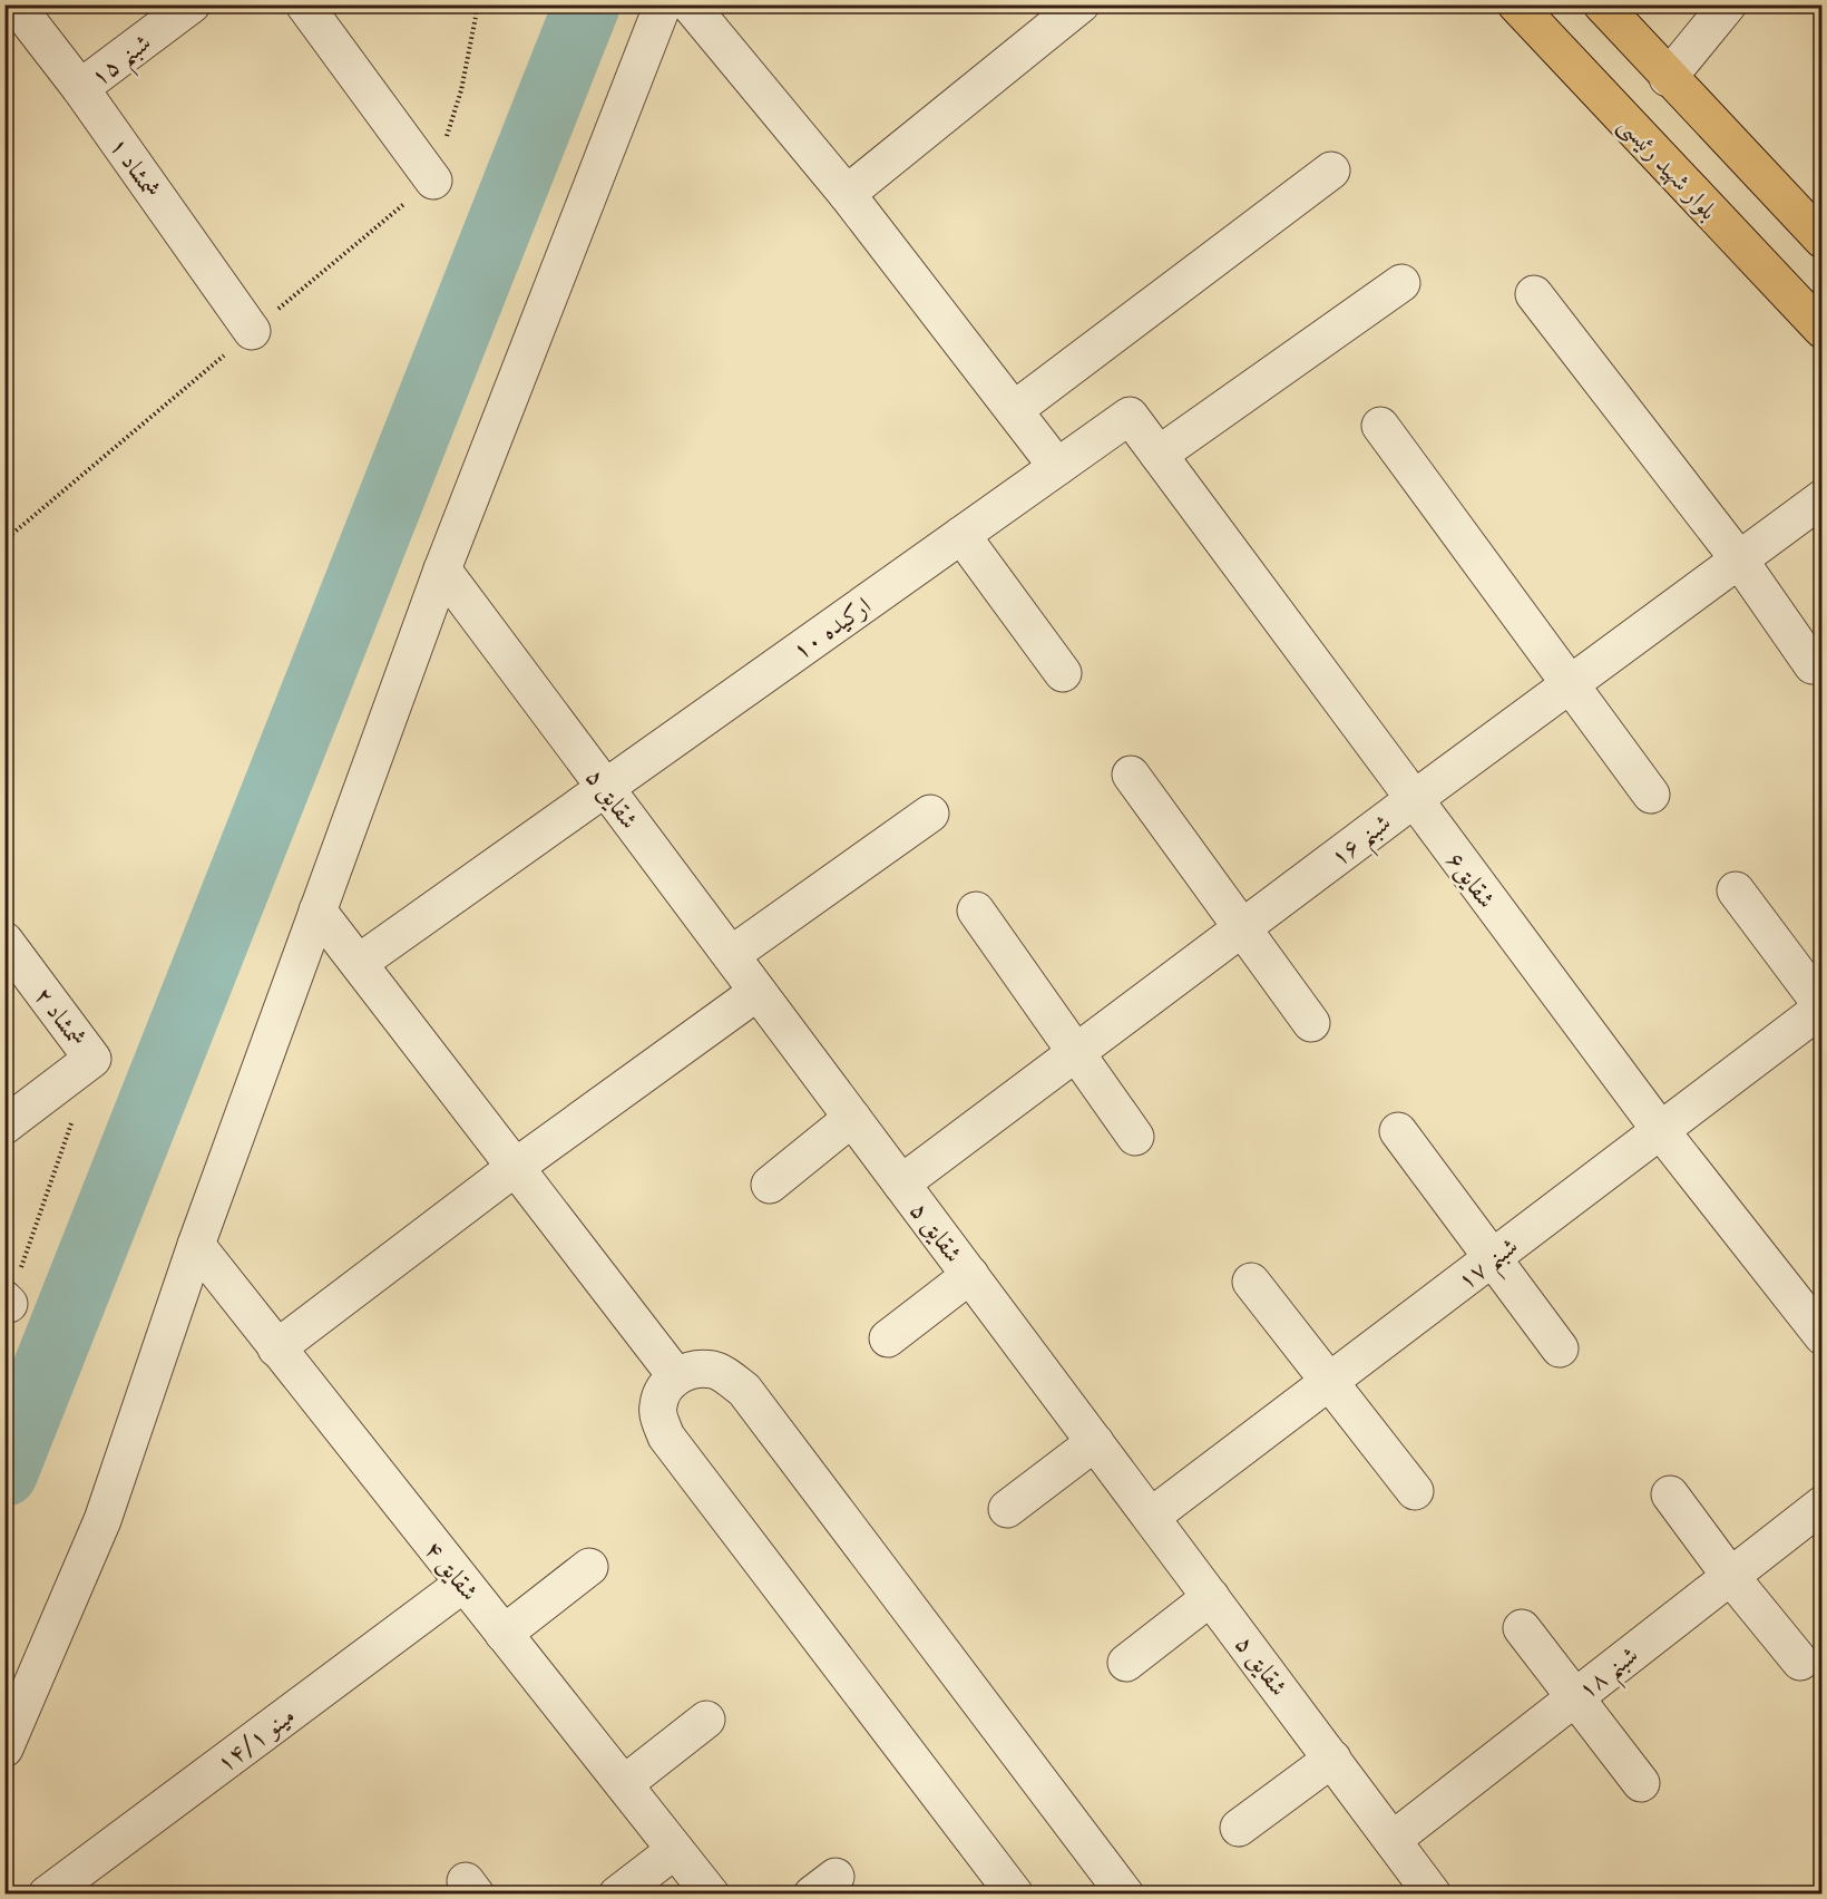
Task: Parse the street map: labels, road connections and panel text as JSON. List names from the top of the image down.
{
  "streets": {
    "main road": ["بلوار شهید رئیسی"],
    "street": [
      "شبنم ۱۵",
      "شمشاد ۱",
      "ارکیده ۱۰",
      "شقایق ۵",
      "شبنم ۱۶",
      "شقایق۶",
      "شمشاد ۲",
      "شبنم ۱۷",
      "شقایق ۴",
      "شبنم ۱۸",
      "مینو ۱۴/۱"
    ]
  },
  "crossings": [
    ["شبنم ۱۵", "شمشاد ۱"],
    ["ارکیده ۱۰", "شقایق ۵"],
    ["ارکیده ۱۰", "شقایق۶"],
    ["شقایق ۵", "شبنم ۱۶"],
    ["شقایق ۵", "شبنم ۱۷"],
    ["شقایق ۵", "شبنم ۱۸"],
    ["شبنم ۱۶", "شقایق۶"],
    ["شقایق۶", "شبنم ۱۷"],
    ["شقایق ۴", "مینو ۱۴/۱"]
  ]
}
